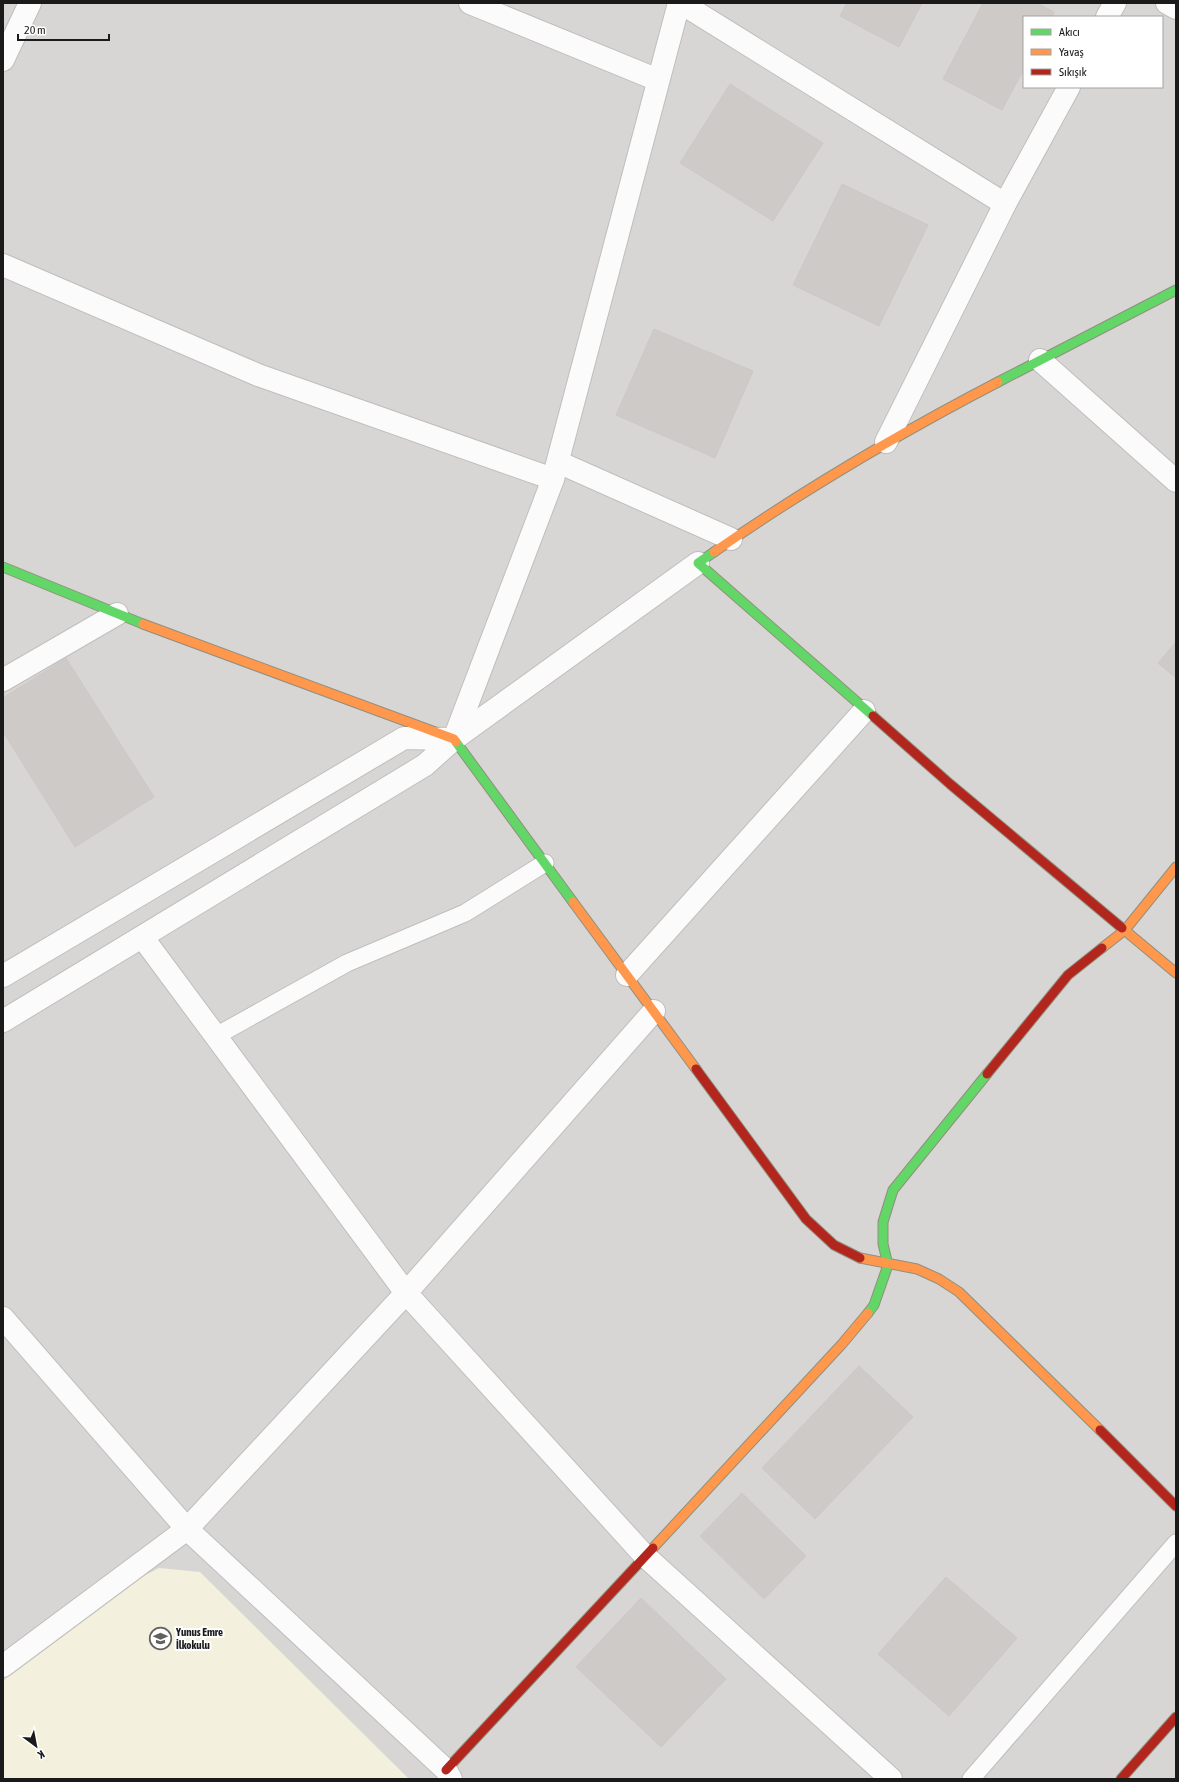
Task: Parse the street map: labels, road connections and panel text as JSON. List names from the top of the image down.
{
  "places": {
    "school or university": ["Yunus Emre İlkokulu"]
  },
  "legend": ["Akıcı", "Yavaş", "Sıkışık"],
  "scale_bar": "20 m",
  "north": "bottom right"
}
